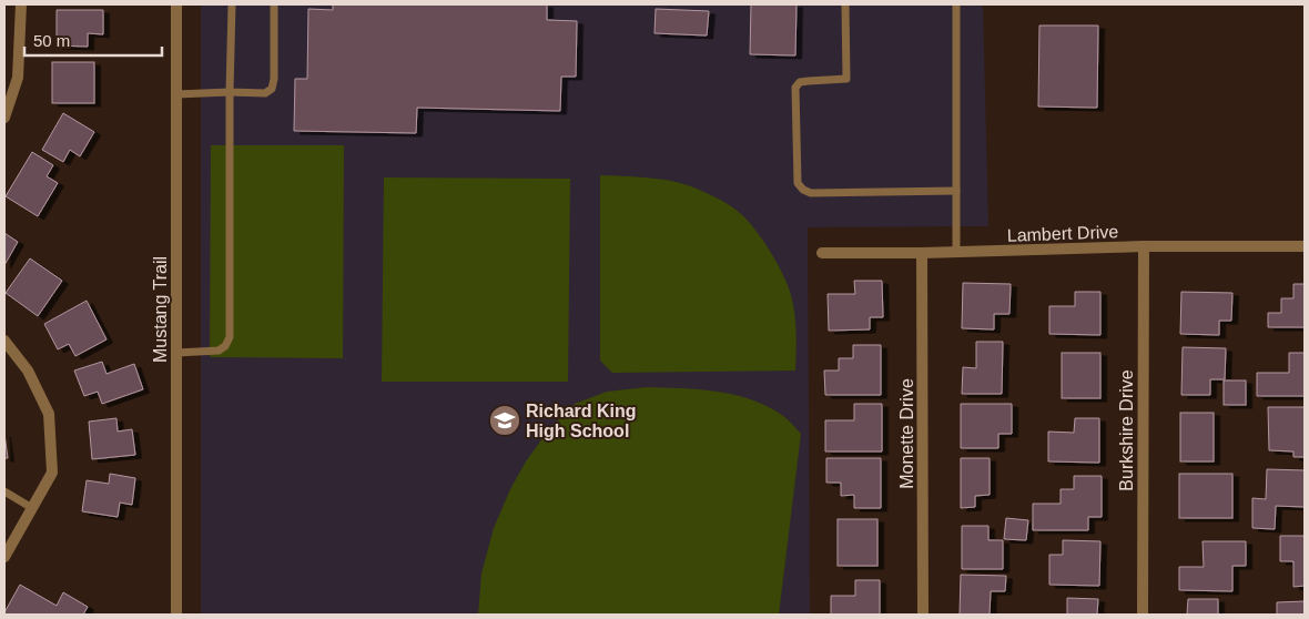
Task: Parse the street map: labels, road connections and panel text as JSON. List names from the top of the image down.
{
  "streets": {
    "street": [
      "Lambert Drive",
      "Mustang Trail",
      "Burkshire Drive",
      "Monette Drive"
    ]
  },
  "crossings": [
    ["Lambert Drive", "Burkshire Drive"],
    ["Lambert Drive", "Monette Drive"]
  ],
  "places": {
    "school or university": ["Richard King High School"]
  },
  "scale_bar": "50 m"
}
